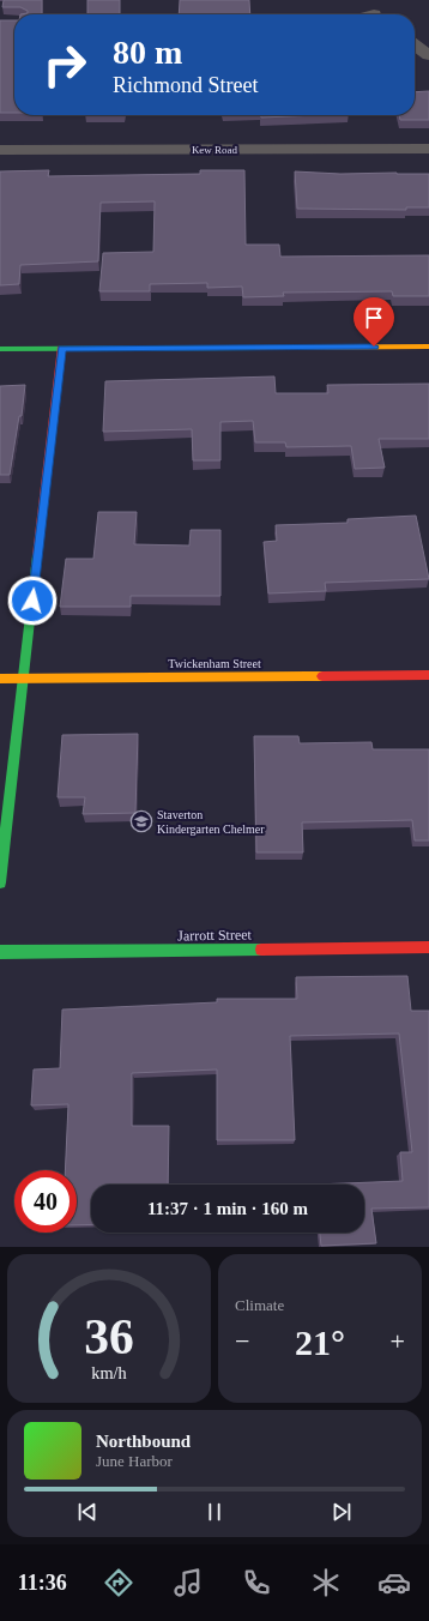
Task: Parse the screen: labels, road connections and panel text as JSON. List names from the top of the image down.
{
  "streets": {
    "street": ["Kew Road", "Twickenham Street", "Jarrott Street"]
  },
  "places": {
    "school or university": ["Staverton Kindergarten Chelmer"]
  },
  "page": {
    "turn": ["80 m", "Richmond Street"],
    "limit": "40",
    "trip": "11:37 · 1 min · 160 m",
    "tile": "Climate",
    "heat": ["−", "21°", "+"],
    "song": ["Northbound", "June Harbor"],
    "tabs": "11:36",
    "gauge": ["36", "km/h"]
  }
}
